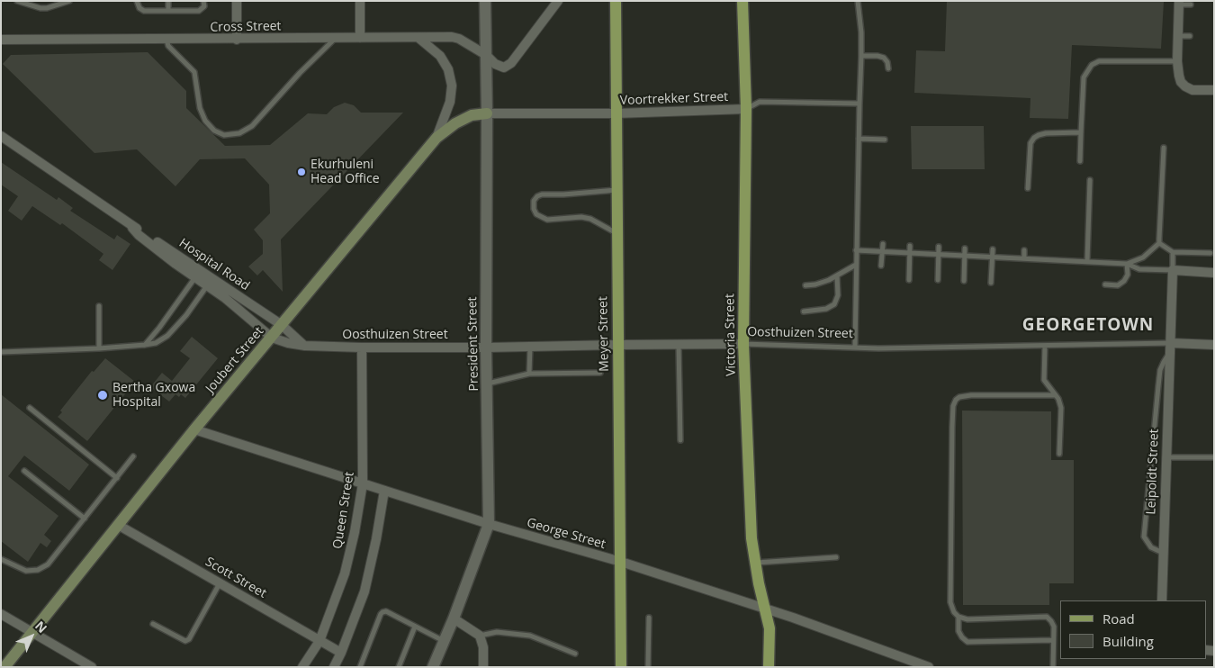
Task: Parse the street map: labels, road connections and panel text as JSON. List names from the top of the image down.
{
  "streets": {
    "main road": ["Meyer Street", "Victoria Street", "Joubert Street"],
    "street": [
      "Cross Street",
      "Voortrekker Street",
      "Hospital Road",
      "Oosthuizen Street",
      "President Street",
      "Leipoldt Street",
      "Queen Street",
      "George Street",
      "Scott Street"
    ]
  },
  "crossings": [
    ["Cross Street", "President Street"],
    ["Voortrekker Street", "Meyer Street"],
    ["Voortrekker Street", "Victoria Street"],
    ["Voortrekker Street", "President Street"],
    ["Voortrekker Street", "Joubert Street"],
    ["Hospital Road", "Oosthuizen Street"],
    ["Hospital Road", "Joubert Street"],
    ["Oosthuizen Street", "Meyer Street"],
    ["Oosthuizen Street", "Victoria Street"],
    ["Oosthuizen Street", "President Street"],
    ["Oosthuizen Street", "Joubert Street"],
    ["Oosthuizen Street", "Leipoldt Street"],
    ["Oosthuizen Street", "Queen Street"],
    ["Meyer Street", "George Street"],
    ["Victoria Street", "George Street"],
    ["President Street", "Joubert Street"],
    ["President Street", "George Street"],
    ["Joubert Street", "George Street"],
    ["Joubert Street", "Scott Street"],
    ["Queen Street", "George Street"],
    ["Queen Street", "Scott Street"]
  ],
  "districts": ["GEORGETOWN"],
  "places": ["Ekurhuleni Head Office", "Bertha Gxowa Hospital"],
  "legend": ["Road", "Building"],
  "north": "top right"
}
